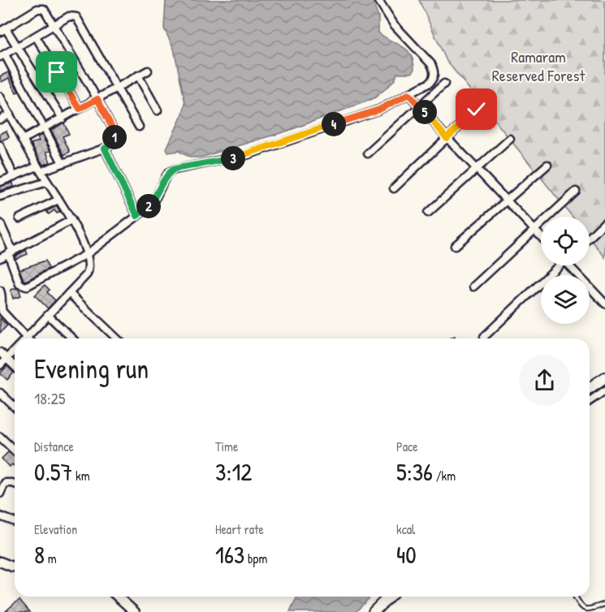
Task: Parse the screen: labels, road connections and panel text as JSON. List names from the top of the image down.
{
  "parks": ["Ramaram Reserved Forest"],
  "page": {
    "pins": [
      "5",
      "4",
      "1",
      "3",
      "2"
    ],
    "heading": ["Evening run", "18:25"],
    "stats": [
      ["Distance", "0.57 km"],
      ["Time", "3:12"],
      ["Pace", "5:36 /km"],
      ["Elevation", "8 m"],
      ["Heart rate", "163 bpm"],
      ["kcal", "40"]
    ]
  }
}
